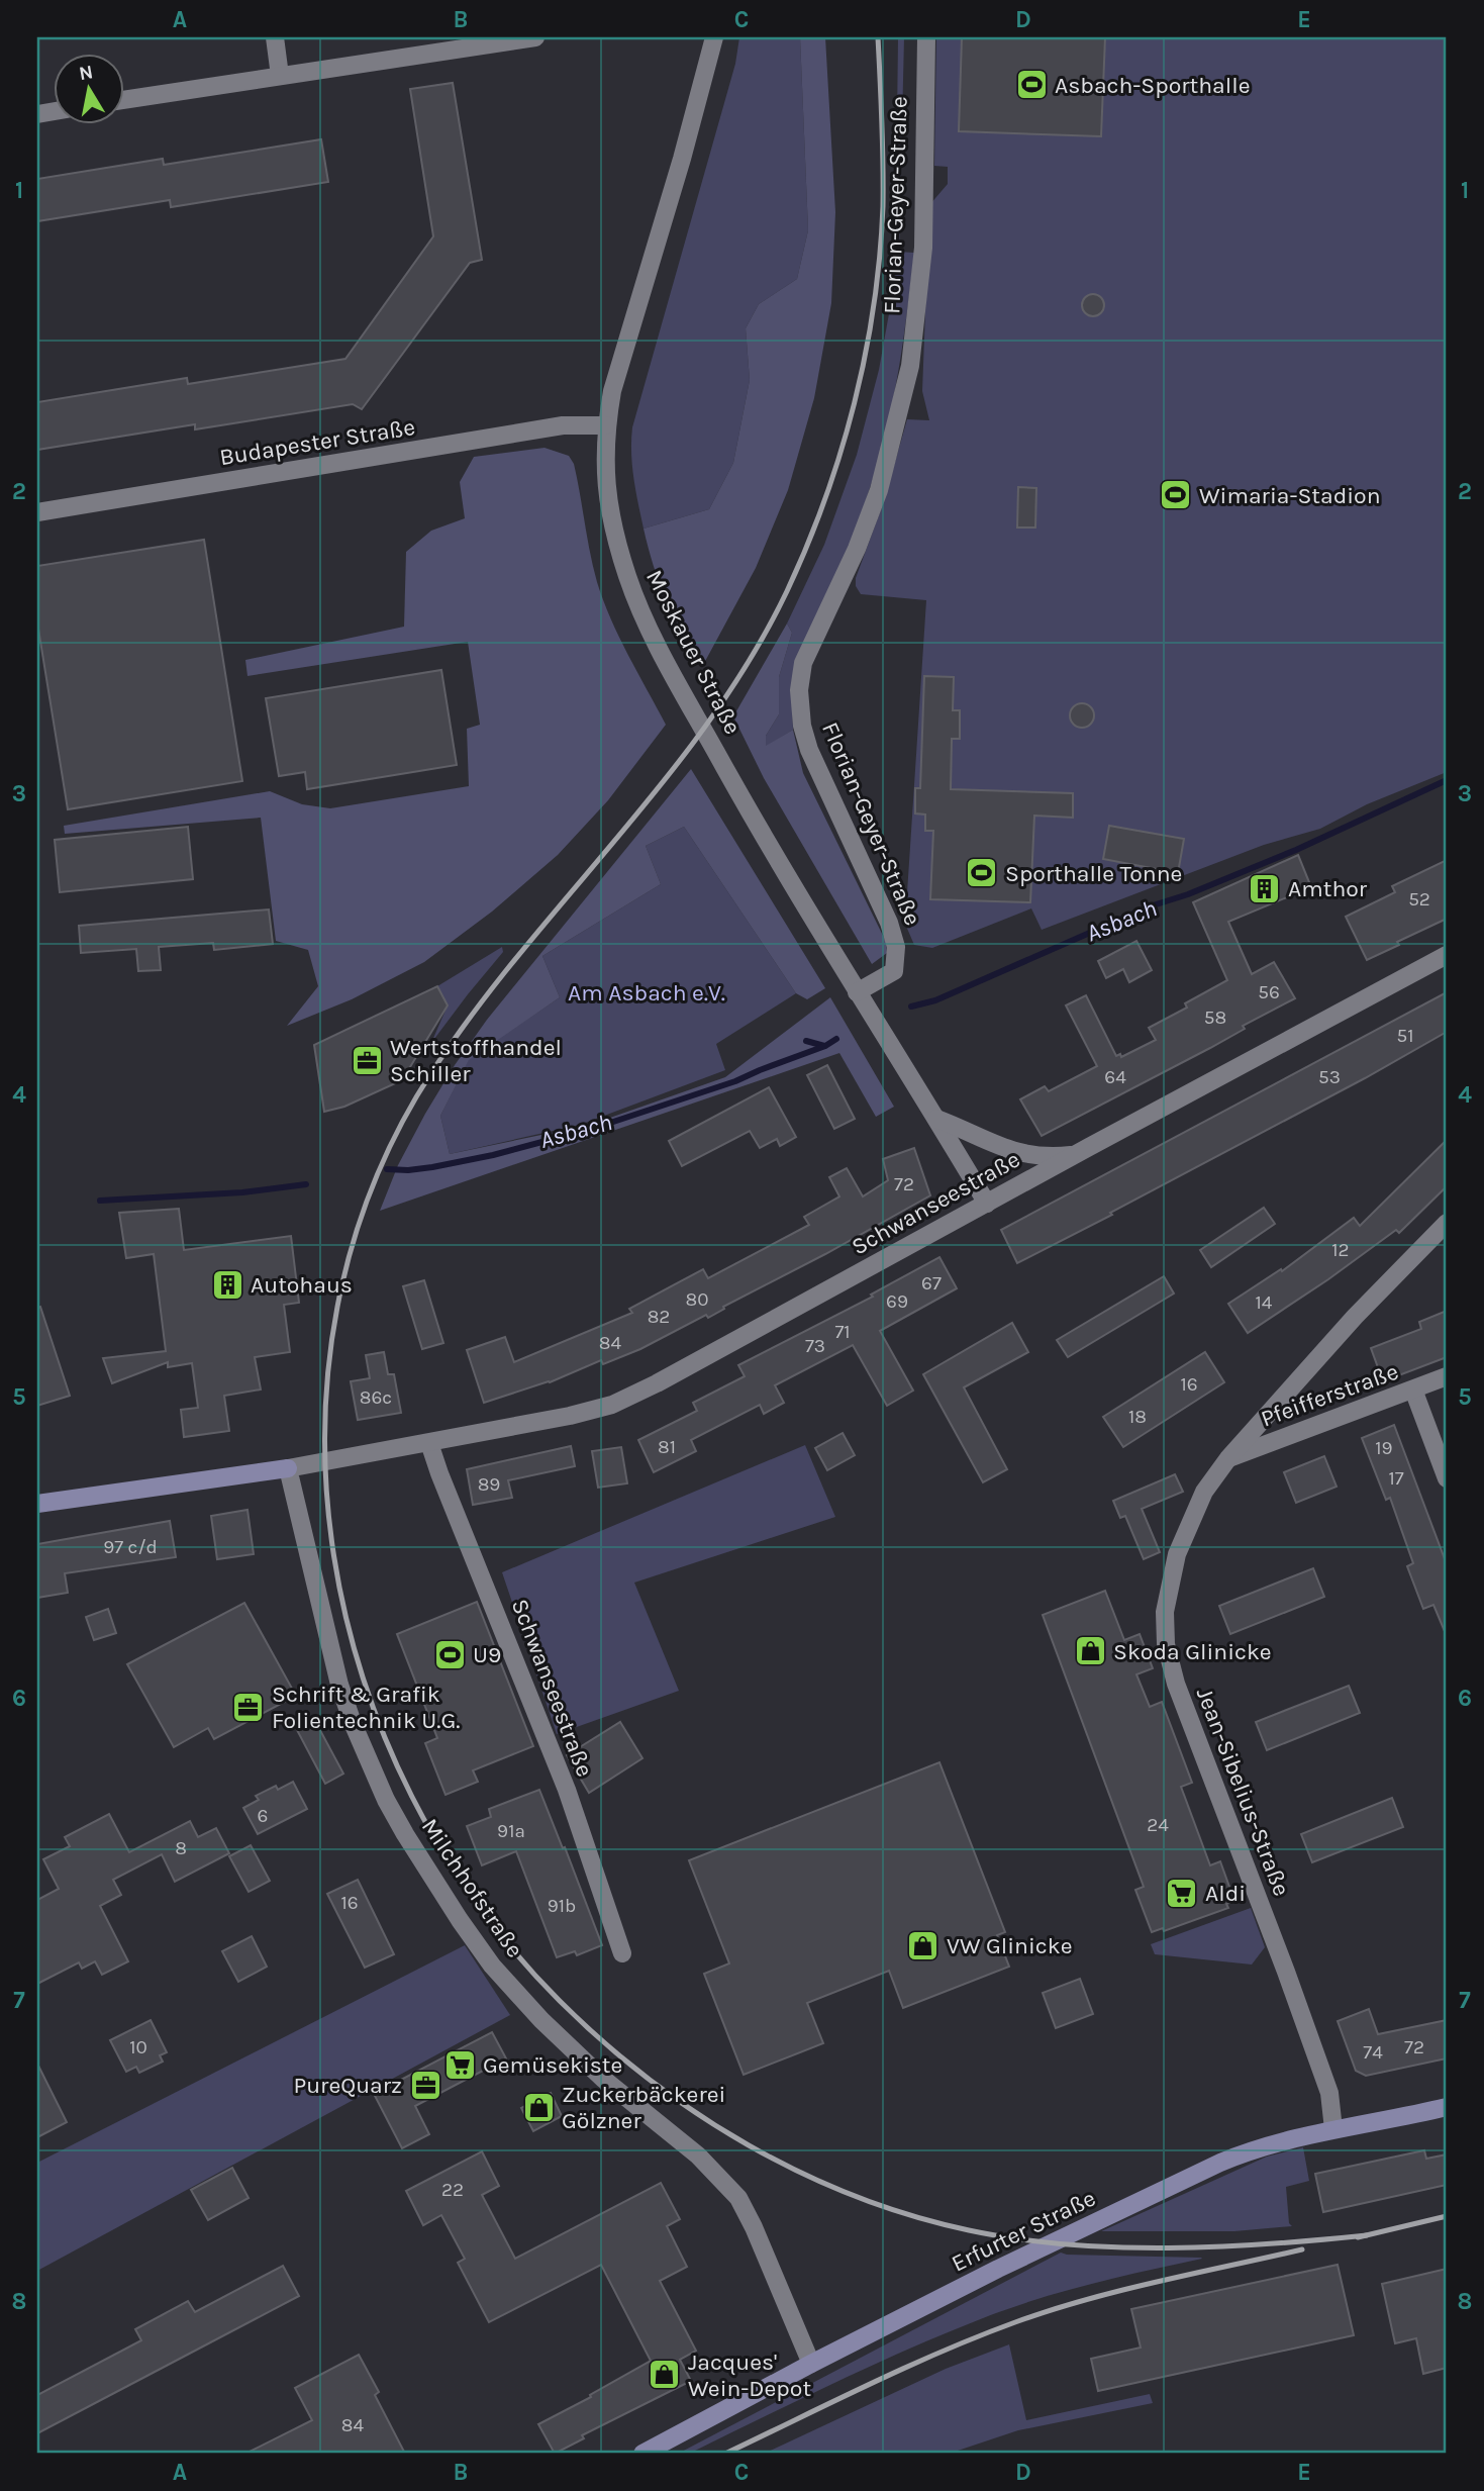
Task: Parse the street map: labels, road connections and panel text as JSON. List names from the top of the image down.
{
  "streets": {
    "street": [
      "Florian-Geyer-Straße",
      "Budapester Straße",
      "Moskauer Straße",
      "Schwanseestraße",
      "Pfeifferstraße",
      "Jean-Sibelius-Straße",
      "Milchhofstraße",
      "Erfurter Straße"
    ]
  },
  "crossings": [
    ["Florian-Geyer-Straße", "Moskauer Straße"],
    ["Budapester Straße", "Moskauer Straße"],
    ["Moskauer Straße", "Schwanseestraße"],
    ["Schwanseestraße", "Milchhofstraße"],
    ["Pfeifferstraße", "Jean-Sibelius-Straße"],
    ["Jean-Sibelius-Straße", "Erfurter Straße"],
    ["Milchhofstraße", "Erfurter Straße"]
  ],
  "water": ["Asbach"],
  "parks": ["Am Asbach e.V."],
  "places": {
    "sports": [
      "Asbach-Sporthalle",
      "Wimaria-Stadion",
      "Sporthalle Tonne",
      "U9"
    ],
    "building": ["Amthor", "Autohaus"],
    "office": ["Wertstoffhandel Schiller", "Schrift & Grafik Folientechnik U.G.", "PureQuarz"],
    "shop": [
      "Skoda Glinicke",
      "VW Glinicke",
      "Zuckerbäckerei Gölzner",
      "Jacques' Wein-Depot"
    ],
    "supermarket": ["Aldi", "Gemüsekiste"]
  },
  "house_numbers": [
    "52",
    "56",
    "58",
    "51",
    "64",
    "53",
    "72",
    "12",
    "67",
    "80",
    "69",
    "14",
    "82",
    "71",
    "84",
    "73",
    "16",
    "86c",
    "18",
    "81",
    "19",
    "17",
    "89",
    "97 c/d",
    "6",
    "24",
    "91a",
    "8",
    "16",
    "91b",
    "10",
    "72",
    "74",
    "22",
    "84"
  ],
  "north": "top",
  "grid": {
    "columns": [
      "A",
      "B",
      "C",
      "D",
      "E"
    ],
    "rows": [
      "1",
      "2",
      "3",
      "4",
      "5",
      "6",
      "7",
      "8"
    ]
  }
}
